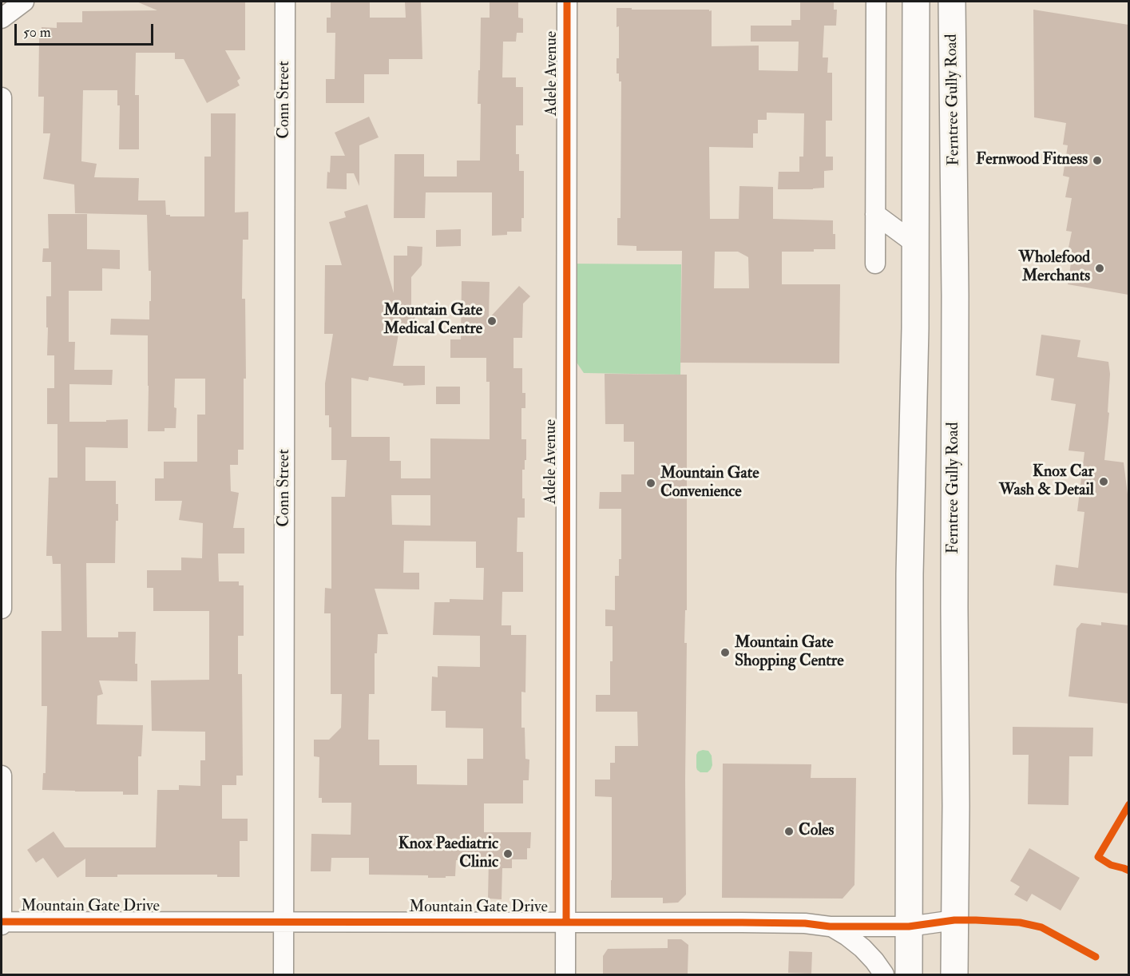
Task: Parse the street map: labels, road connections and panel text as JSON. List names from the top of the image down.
{
  "streets": {
    "main road": ["Ferntree Gully Road"],
    "street": ["Adele Avenue", "Conn Street", "Mountain Gate Drive"]
  },
  "crossings": [
    ["Adele Avenue", "Mountain Gate Drive"],
    ["Conn Street", "Mountain Gate Drive"],
    ["Ferntree Gully Road", "Mountain Gate Drive"]
  ],
  "places": [
    "Fernwood Fitness",
    "Wholefood Merchants",
    "Mountain Gate Medical Centre",
    "Knox Car Wash & Detail",
    "Mountain Gate Convenience",
    "Mountain Gate Shopping Centre",
    "Coles",
    "Knox Paediatric Clinic"
  ],
  "scale_bar": "50 m"
}
